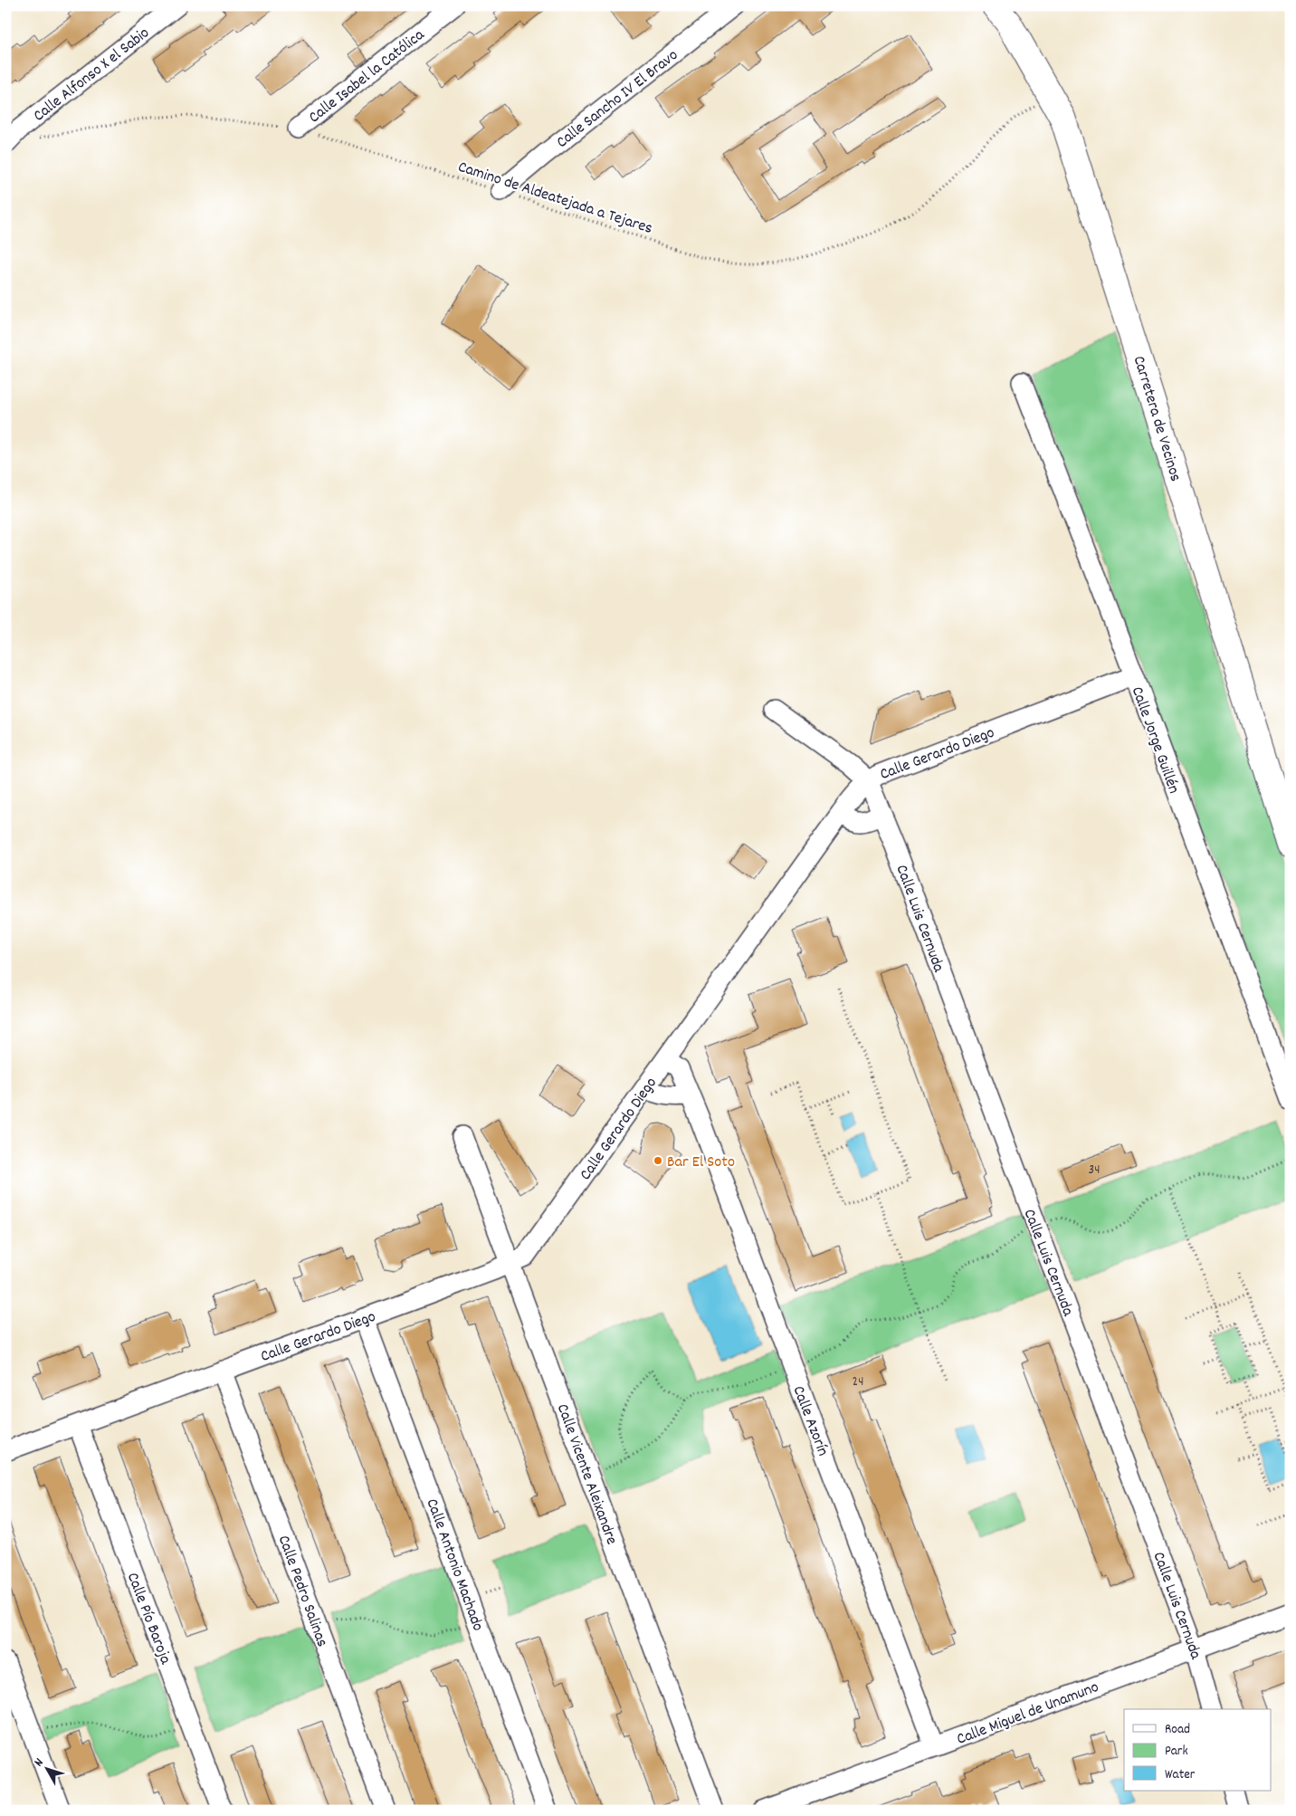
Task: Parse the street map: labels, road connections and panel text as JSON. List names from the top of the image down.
{
  "streets": {
    "main road": ["Carretera de Vecinos"],
    "street": [
      "Calle Alfonso X el Sabio",
      "Calle Isabel la Católica",
      "Calle Sancho IV El Bravo",
      "Calle Jorge Guillén",
      "Calle Gerardo Diego",
      "Calle Luis Cernuda",
      "Calle Azorín",
      "Calle Vicente Aleixandre",
      "Calle Antonio Machado",
      "Calle Pedro Salinas",
      "Calle Pío Baroja",
      "Calle Miguel de Unamuno"
    ],
    "path": ["Camino de Aldeatejada a Tejares"]
  },
  "crossings": [
    ["Calle Isabel la Católica", "Camino de Aldeatejada a Tejares"],
    ["Calle Sancho IV El Bravo", "Camino de Aldeatejada a Tejares"],
    ["Camino de Aldeatejada a Tejares", "Carretera de Vecinos"],
    ["Calle Jorge Guillén", "Calle Gerardo Diego"],
    ["Calle Gerardo Diego", "Calle Luis Cernuda"],
    ["Calle Gerardo Diego", "Calle Azorín"],
    ["Calle Gerardo Diego", "Calle Vicente Aleixandre"],
    ["Calle Gerardo Diego", "Calle Antonio Machado"],
    ["Calle Gerardo Diego", "Calle Pedro Salinas"],
    ["Calle Gerardo Diego", "Calle Pío Baroja"],
    ["Calle Luis Cernuda", "Calle Miguel de Unamuno"],
    ["Calle Azorín", "Calle Miguel de Unamuno"]
  ],
  "places": ["Bar El Soto"],
  "house_numbers": ["34", "24"],
  "legend": ["Road", "Park", "Water"],
  "north": "top left"
}
